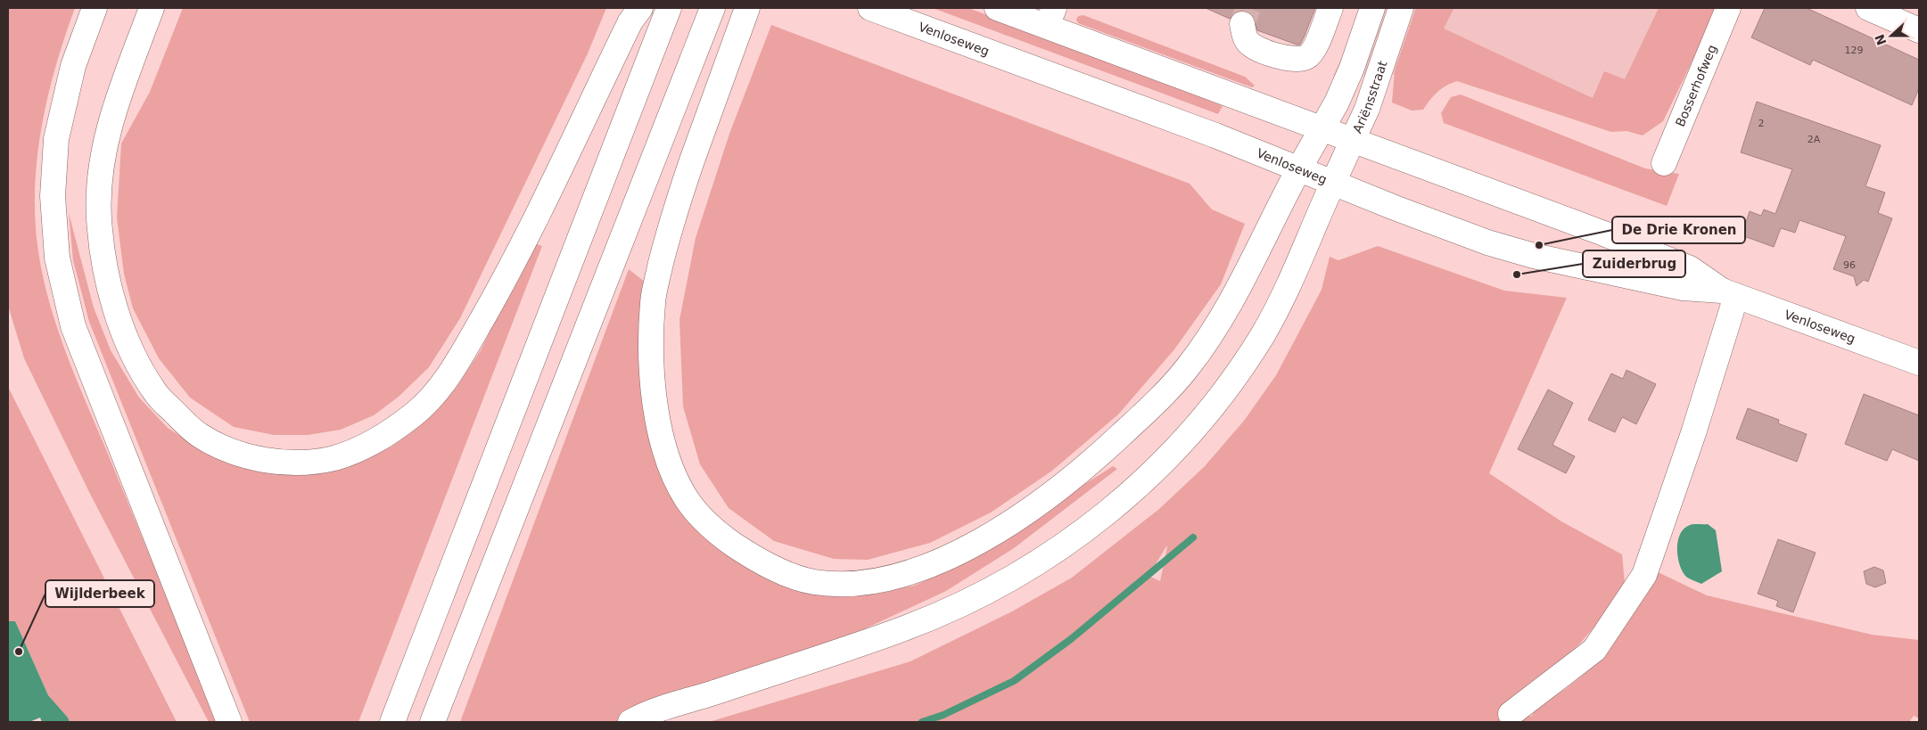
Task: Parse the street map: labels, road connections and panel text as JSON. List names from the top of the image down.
{
  "streets": {
    "main road": ["Venloseweg", "Bosserhofweg", "Ariënsstraat"]
  },
  "crossings": [
    ["Venloseweg", "Ariënsstraat"]
  ],
  "places": ["De Drie Kronen", "Zuiderbrug", "Wijlderbeek"],
  "house_numbers": [
    "129",
    "2",
    "2A",
    "96"
  ],
  "north": "left"
}
